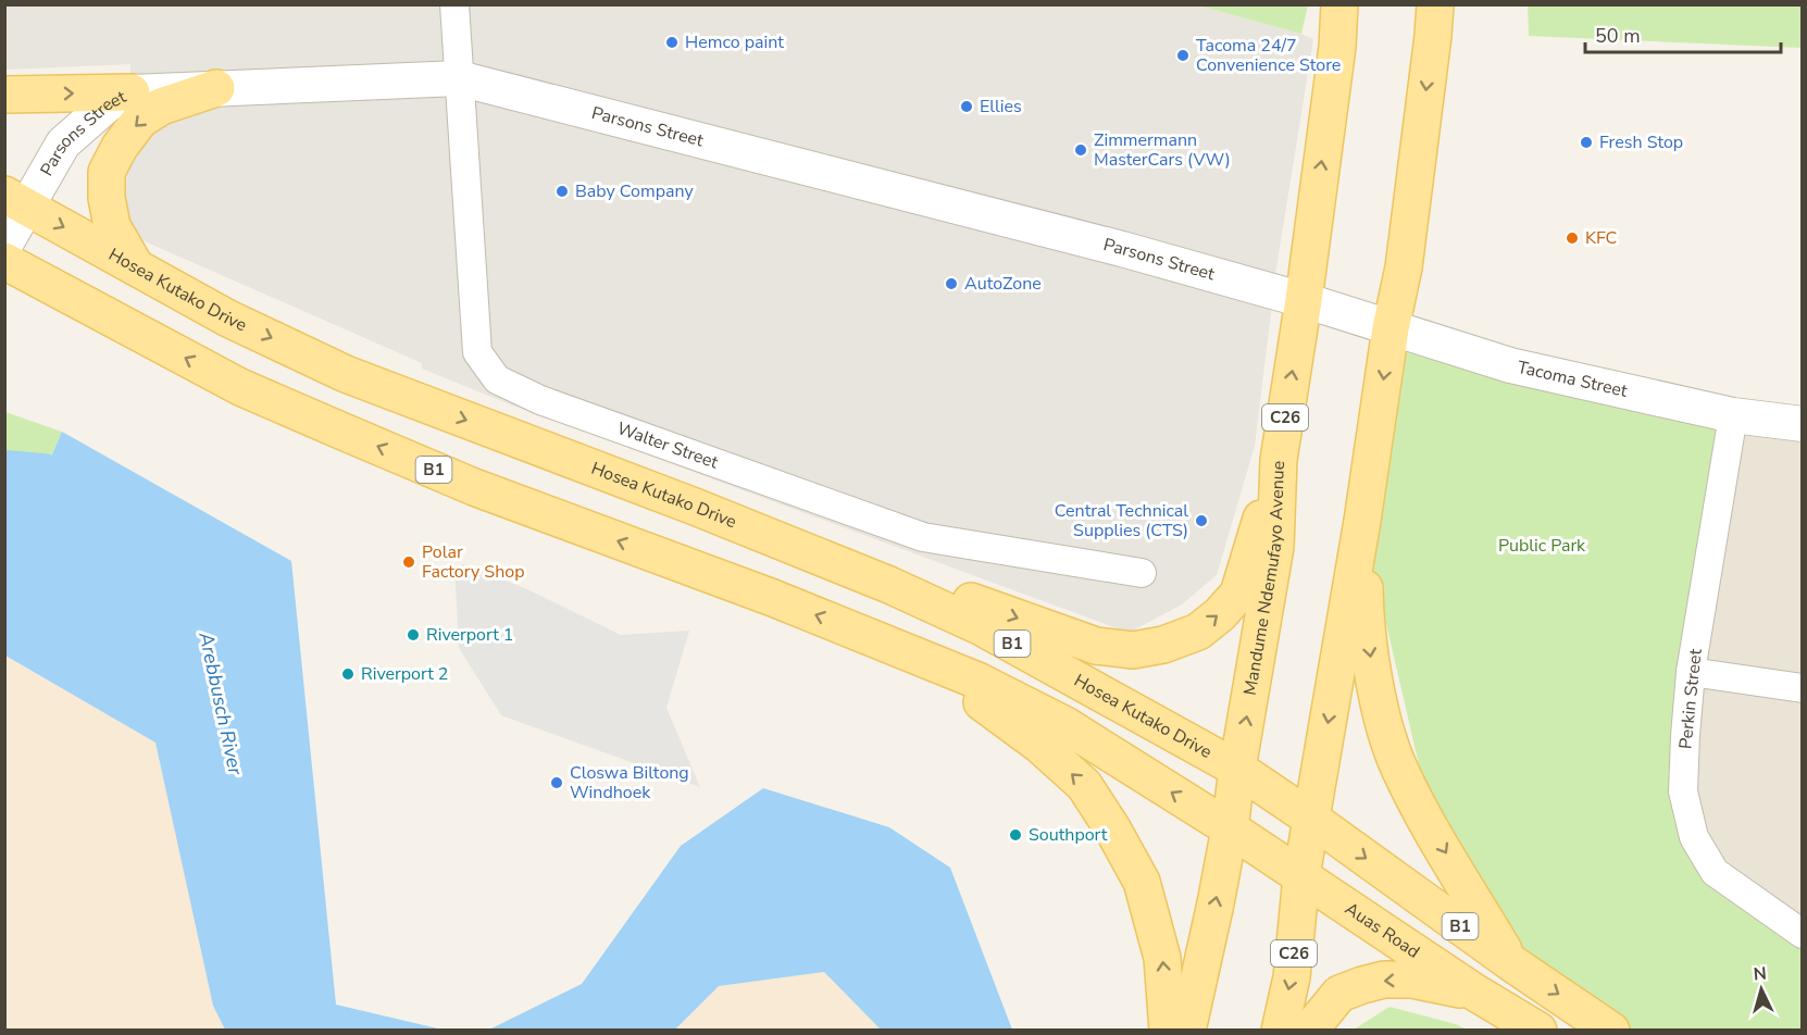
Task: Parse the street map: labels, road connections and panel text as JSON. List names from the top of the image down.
{
  "streets": {
    "main road": [
      "Hosea Kutako Drive",
      "C26",
      "B1",
      "Mandume Ndemufayo Avenue",
      "Auas Road"
    ],
    "street": [
      "Parsons Street",
      "Tacoma Street",
      "Walter Street",
      "Perkin Street"
    ]
  },
  "crossings": [
    ["Parsons Street", "Hosea Kutako Drive"],
    ["Parsons Street", "Tacoma Street"],
    ["Parsons Street", "Walter Street"],
    ["Parsons Street", "Mandume Ndemufayo Avenue"],
    ["Hosea Kutako Drive", "C26"],
    ["Hosea Kutako Drive", "B1"],
    ["Hosea Kutako Drive", "Mandume Ndemufayo Avenue"],
    ["Tacoma Street", "C26"],
    ["Tacoma Street", "Perkin Street"],
    ["C26", "B1"],
    ["C26", "Auas Road"],
    ["B1", "Mandume Ndemufayo Avenue"],
    ["B1", "Auas Road"],
    ["Mandume Ndemufayo Avenue", "Auas Road"]
  ],
  "water": ["Arebbusch River"],
  "parks": ["Public Park"],
  "places": [
    "Hemco paint",
    "Tacoma 24/7 Convenience Store",
    "Ellies",
    "Fresh Stop",
    "Zimmermann MasterCars (VW)",
    "Baby Company",
    "KFC",
    "AutoZone",
    "Central Technical Supplies (CTS)",
    "Polar Factory Shop",
    "Riverport 1",
    "Riverport 2",
    "Closwa Biltong Windhoek",
    "Southport"
  ],
  "scale_bar": "50 m",
  "north": "top"
}
